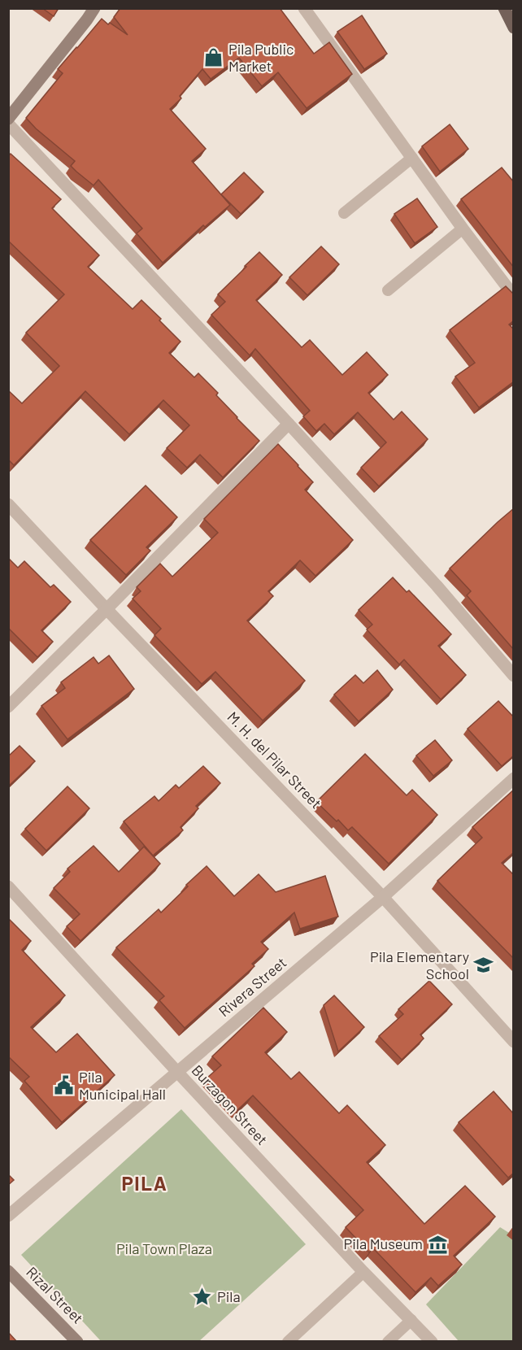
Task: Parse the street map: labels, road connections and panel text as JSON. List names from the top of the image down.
{
  "streets": {
    "main road": ["Rizal Street"],
    "street": ["M. H. del Pilar Street", "Rivera Street", "Burzagon Street"]
  },
  "crossings": [
    ["M. H. del Pilar Street", "Rivera Street"],
    ["Rivera Street", "Burzagon Street"]
  ],
  "districts": ["PILA"],
  "parks": ["Pila Town Plaza"],
  "places": {
    "shop": ["Pila Public Market"],
    "school or university": ["Pila Elementary School"],
    "public building": ["Pila Municipal Hall"],
    "museum": ["Pila Museum"],
    "place": ["Pila"]
  }
}
